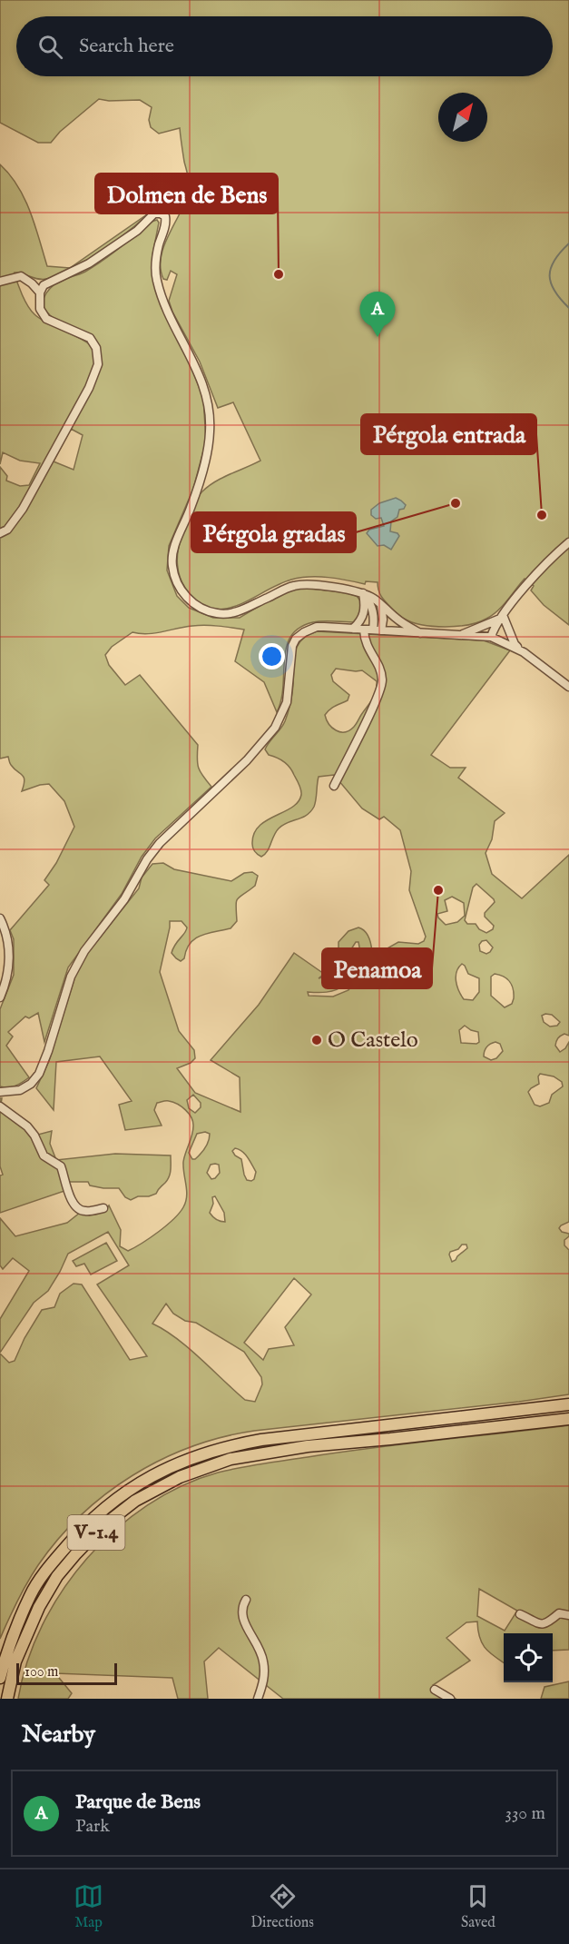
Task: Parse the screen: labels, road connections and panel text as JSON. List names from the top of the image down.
{
  "streets": {
    "highway": ["V-1.4"]
  },
  "places": [
    "Dolmen de Bens",
    "Pérgola gradas",
    "Pérgola entrada",
    "Penamoa",
    "O Castelo"
  ],
  "scale_bar": "100 m",
  "north": "top right",
  "page": {
    "search": "Search here",
    "pins": "A",
    "scale": "100 m",
    "heading": "Nearby",
    "list": [
      {
        "mark": "A",
        "name": "Parque de Bens",
        "note": "Park",
        "value": "330 m"
      }
    ],
    "nav": ["Map", "Directions", "Saved"]
  }
}
